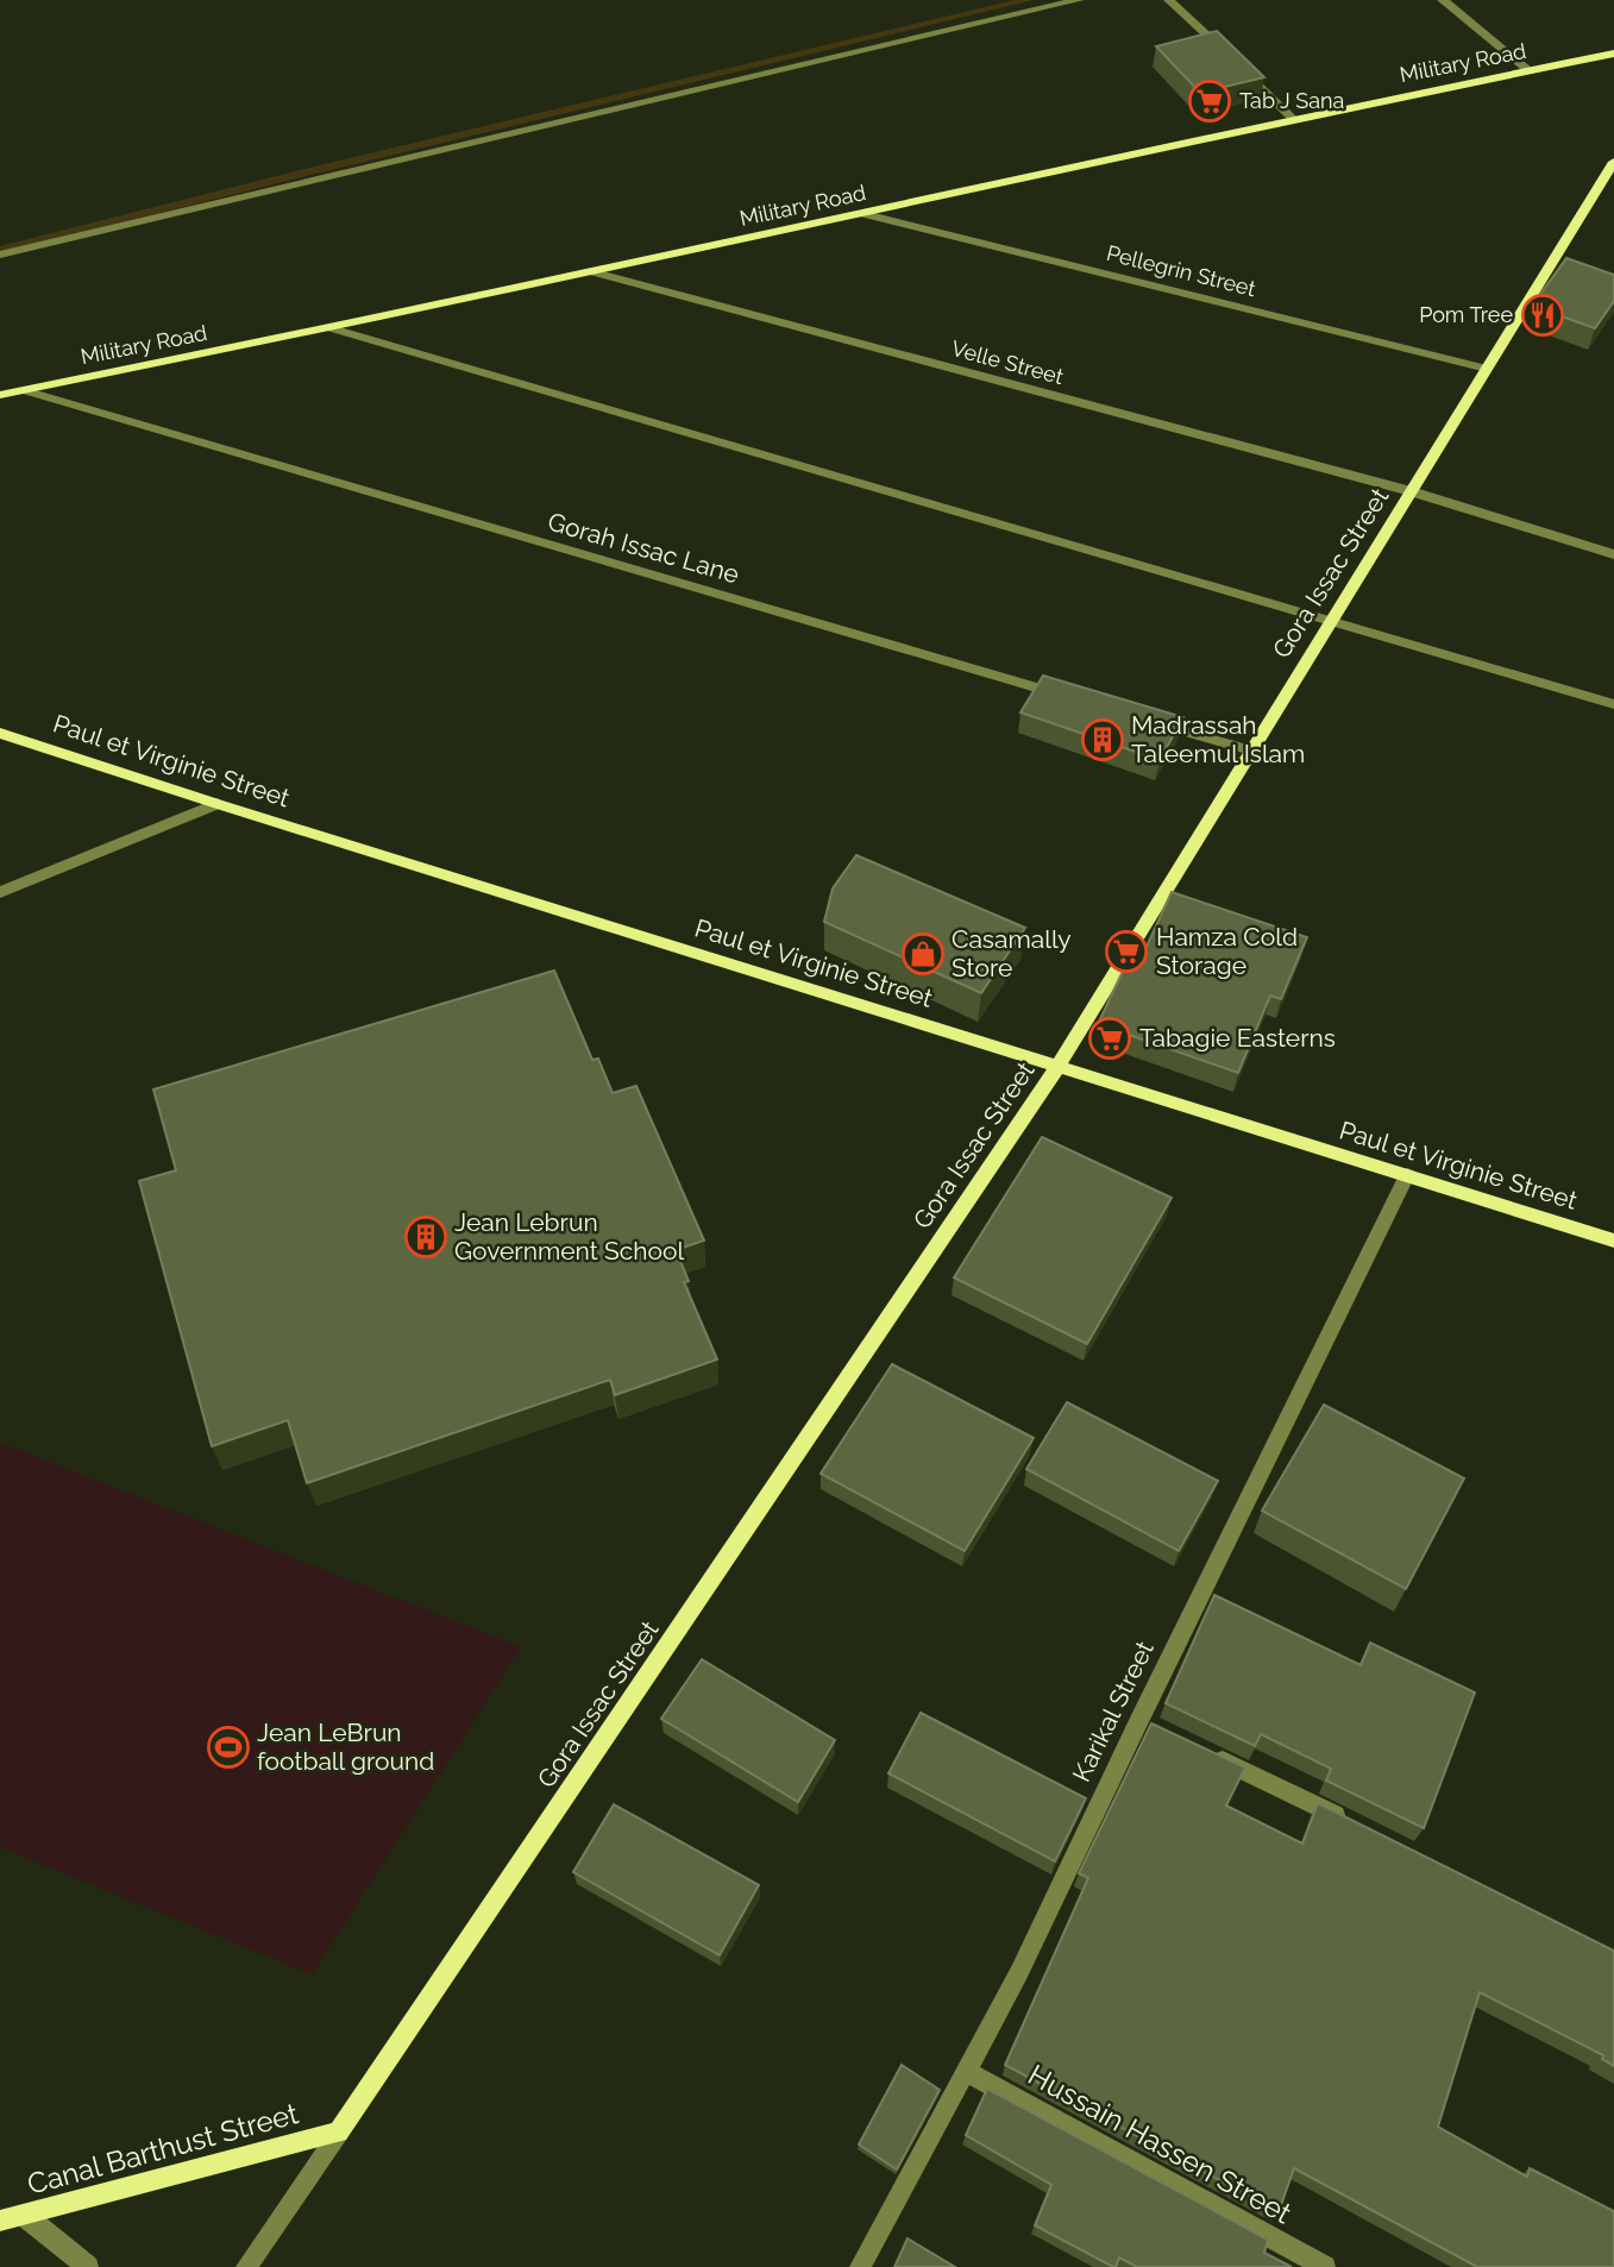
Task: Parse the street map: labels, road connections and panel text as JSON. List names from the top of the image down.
{
  "streets": {
    "street": [
      "Military Road",
      "Pellegrin Street",
      "Velle Street",
      "Gorah Issac Lane",
      "Gora Issac Street",
      "Paul et Virginie Street",
      "Karikal Street",
      "Hussain Hassen Street",
      "Canal Barthust Street"
    ]
  },
  "crossings": [
    ["Military Road", "Pellegrin Street"],
    ["Military Road", "Velle Street"],
    ["Military Road", "Gorah Issac Lane"],
    ["Pellegrin Street", "Gora Issac Street"],
    ["Velle Street", "Gora Issac Street"],
    ["Gora Issac Street", "Paul et Virginie Street"],
    ["Gora Issac Street", "Canal Barthust Street"],
    ["Paul et Virginie Street", "Karikal Street"],
    ["Karikal Street", "Hussain Hassen Street"]
  ],
  "places": {
    "supermarket": ["Tab J Sana", "Hamza Cold Storage", "Tabagie Easterns"],
    "restaurant": ["Pom Tree"],
    "building": ["Madrassah Taleemul Islam", "Jean Lebrun Government School"],
    "shop": ["Casamally Store"],
    "sports": ["Jean LeBrun football ground"]
  }
}
